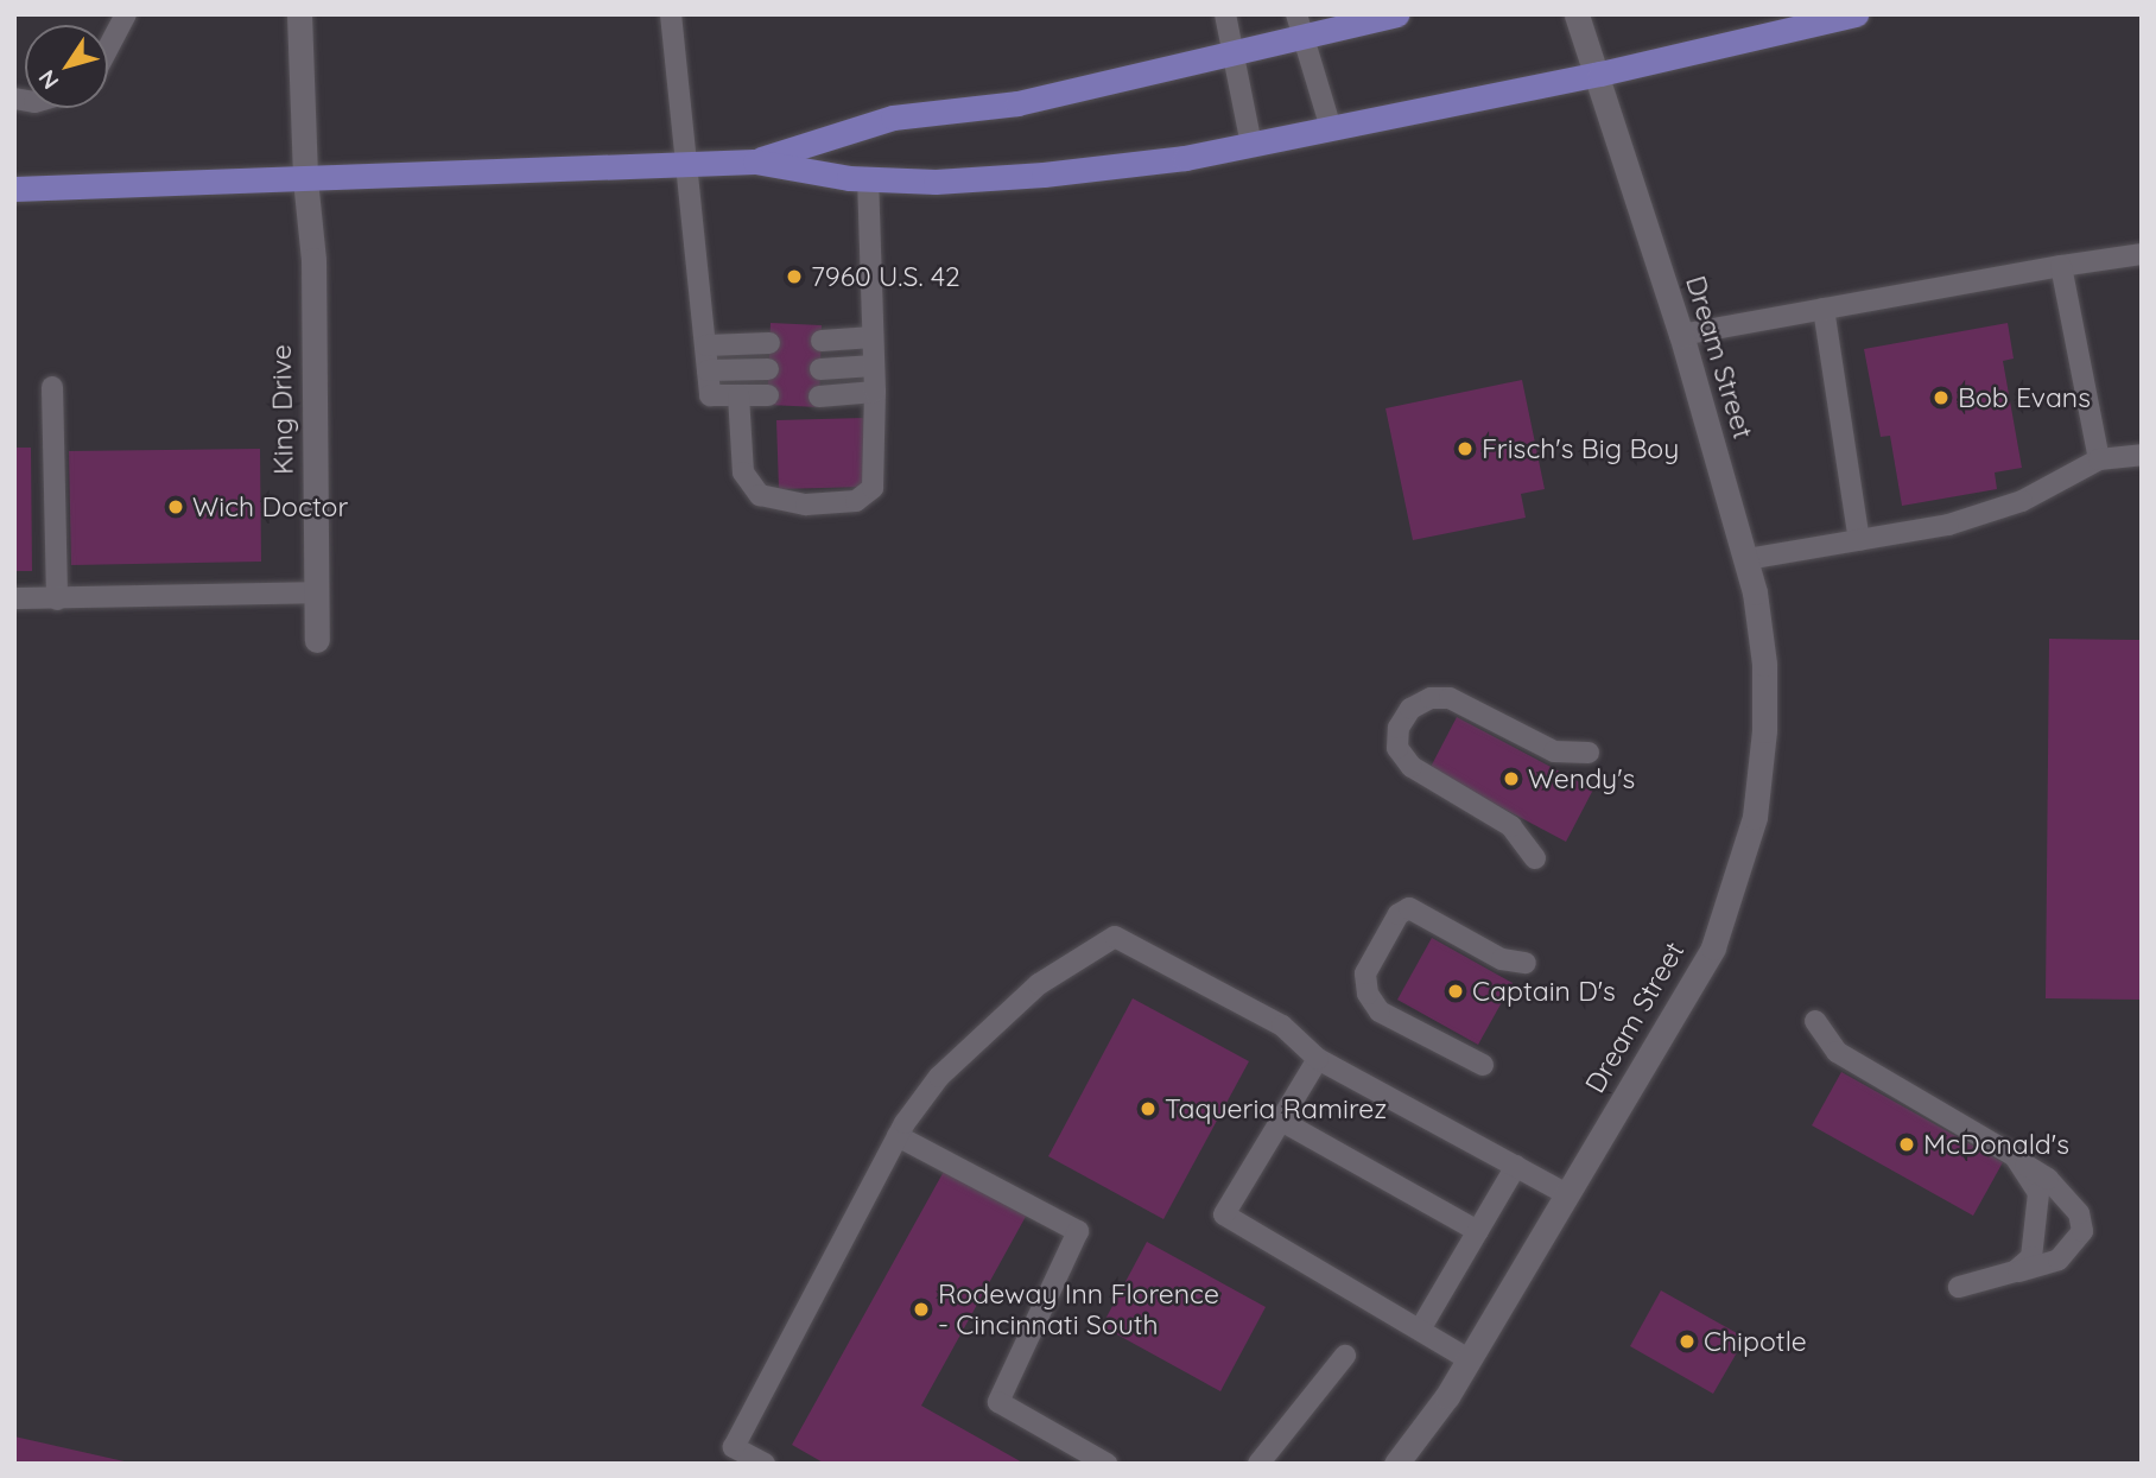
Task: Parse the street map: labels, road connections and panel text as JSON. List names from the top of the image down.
{
  "streets": {
    "street": ["Dream Street", "King Drive"]
  },
  "places": [
    "7960 U.S. 42",
    "Bob Evans",
    "Frisch's Big Boy",
    "Wich Doctor",
    "Wendy's",
    "Captain D's",
    "Taqueria Ramirez",
    "McDonald's",
    "Rodeway Inn Florence - Cincinnati South",
    "Chipotle"
  ],
  "north": "bottom left"
}
